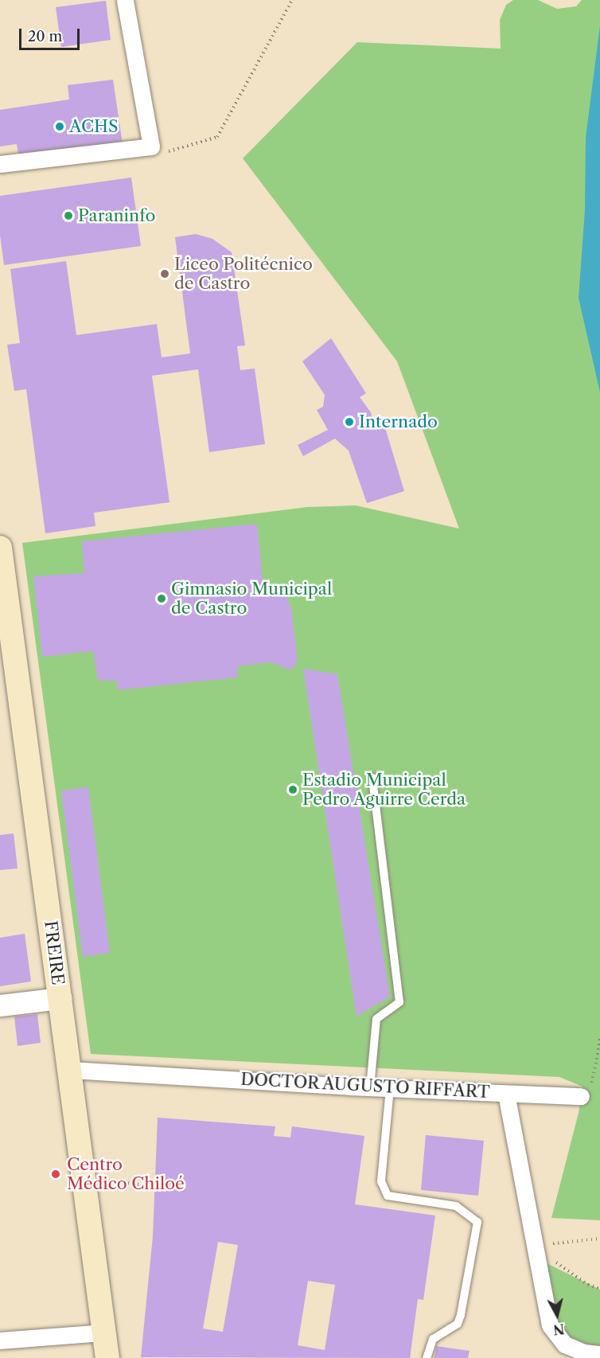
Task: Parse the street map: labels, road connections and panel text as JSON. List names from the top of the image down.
{
  "streets": {
    "main road": ["FREIRE"],
    "street": ["DOCTOR AUGUSTO RIFFART"]
  },
  "crossings": [
    ["FREIRE", "DOCTOR AUGUSTO RIFFART"]
  ],
  "places": [
    "ACHS",
    "Paraninfo",
    "Liceo Politécnico de Castro",
    "Internado",
    "Gimnasio Municipal de Castro",
    "Estadio Municipal Pedro Aguirre Cerda",
    "Centro Médico Chiloé"
  ],
  "scale_bar": "20 m",
  "north": "bottom"
}
